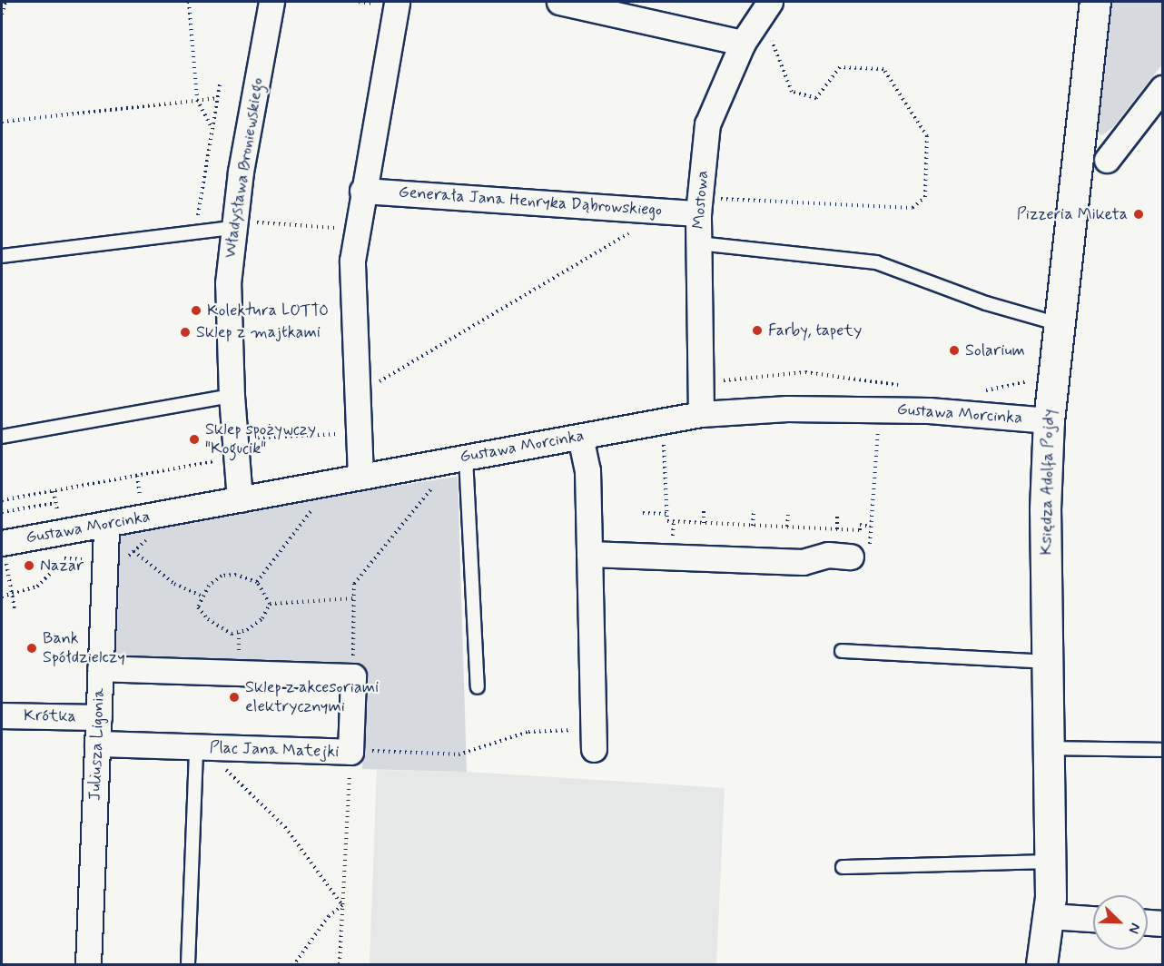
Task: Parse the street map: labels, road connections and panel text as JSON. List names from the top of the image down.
{
  "streets": {
    "street": [
      "Władysława Broniewskiego",
      "Mostowa",
      "Generała Jana Henryka Dąbrowskiego",
      "Gustawa Morcinka",
      "Księdza Adolfa Pojdy",
      "Krótka",
      "Juliusza Ligonia",
      "Plac Jana Matejki"
    ]
  },
  "crossings": [
    ["Władysława Broniewskiego", "Gustawa Morcinka"],
    ["Mostowa", "Generała Jana Henryka Dąbrowskiego"],
    ["Mostowa", "Gustawa Morcinka"],
    ["Gustawa Morcinka", "Księdza Adolfa Pojdy"],
    ["Gustawa Morcinka", "Juliusza Ligonia"],
    ["Krótka", "Juliusza Ligonia"],
    ["Juliusza Ligonia", "Plac Jana Matejki"]
  ],
  "places": [
    "Pizzeria Miketa",
    "Kolektura LOTTO",
    "Farby, tapety",
    "Sklep z majtkami",
    "Solarium",
    "Sklep spożywczy \"Kogucik\"",
    "Nazar",
    "Bank Spółdzielczy",
    "Sklep z akcesoriami elektrycznymi"
  ],
  "north": "bottom right"
}
